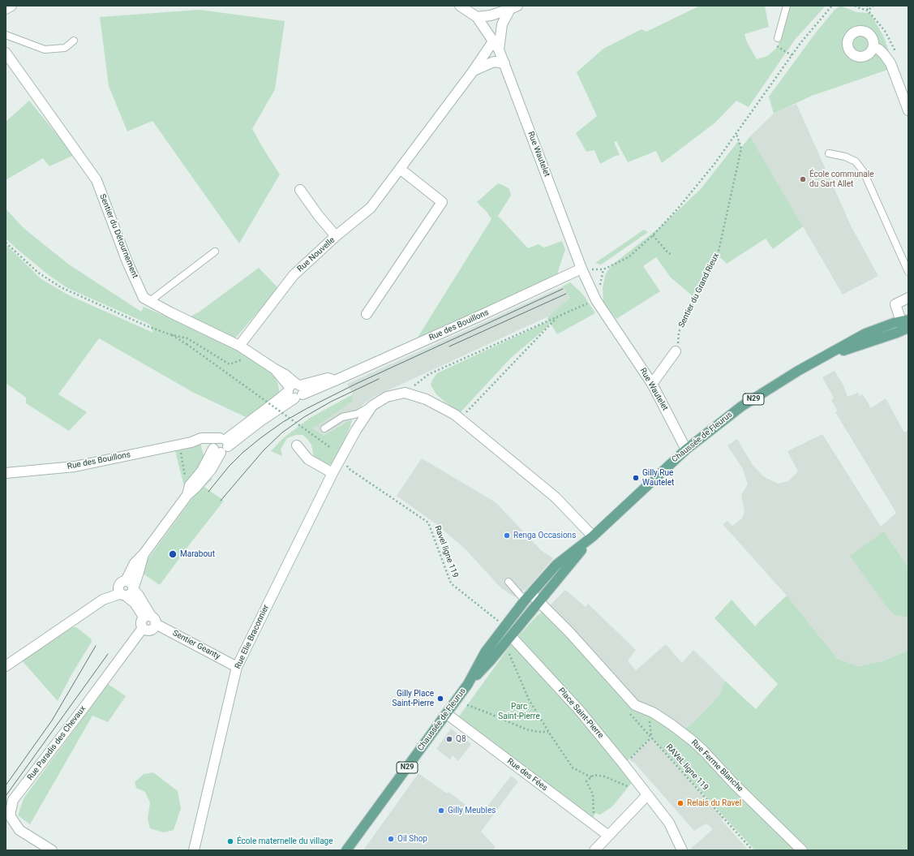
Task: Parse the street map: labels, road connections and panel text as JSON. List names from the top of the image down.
{
  "streets": {
    "main road": ["N29", "Chaussée de Fleurus"],
    "street": [
      "Rue Wautelet",
      "Sentier du Détournement",
      "Rue Nouvelle",
      "Rue des Bouillons",
      "Rue Elie Braconnier",
      "Sentier Geanty",
      "Place Saint-Pierre",
      "Rue Paradis des Chevaux",
      "Rue Ferme Blanche",
      "Rue des Fées"
    ],
    "path": ["Sentier du Grand Rieux", "Ravel ligne 119", "RAVeL ligne 119"]
  },
  "crossings": [
    ["Rue Wautelet", "Rue Nouvelle"],
    ["Rue Wautelet", "Rue des Bouillons"],
    ["Rue Wautelet", "Chaussée de Fleurus"],
    ["Sentier du Détournement", "Rue Nouvelle"],
    ["Sentier du Détournement", "Rue des Bouillons"],
    ["Chaussée de Fleurus", "Ravel ligne 119"],
    ["Chaussée de Fleurus", "Place Saint-Pierre"],
    ["Chaussée de Fleurus", "Rue Ferme Blanche"],
    ["Chaussée de Fleurus", "Rue des Fées"],
    ["Ravel ligne 119", "Rue Elie Braconnier"],
    ["Rue Elie Braconnier", "Sentier Geanty"]
  ],
  "parks": ["Parc Saint-Pierre"],
  "places": [
    "École communale du Sart Allet",
    "Gilly Rue Wautelet",
    "Renga Occasions",
    "Marabout",
    "Gilly Place Saint-Pierre",
    "Q8",
    "Relais du Ravel",
    "Gilly Meubles",
    "Oil Shop",
    "École maternelle du village"
  ]
}
